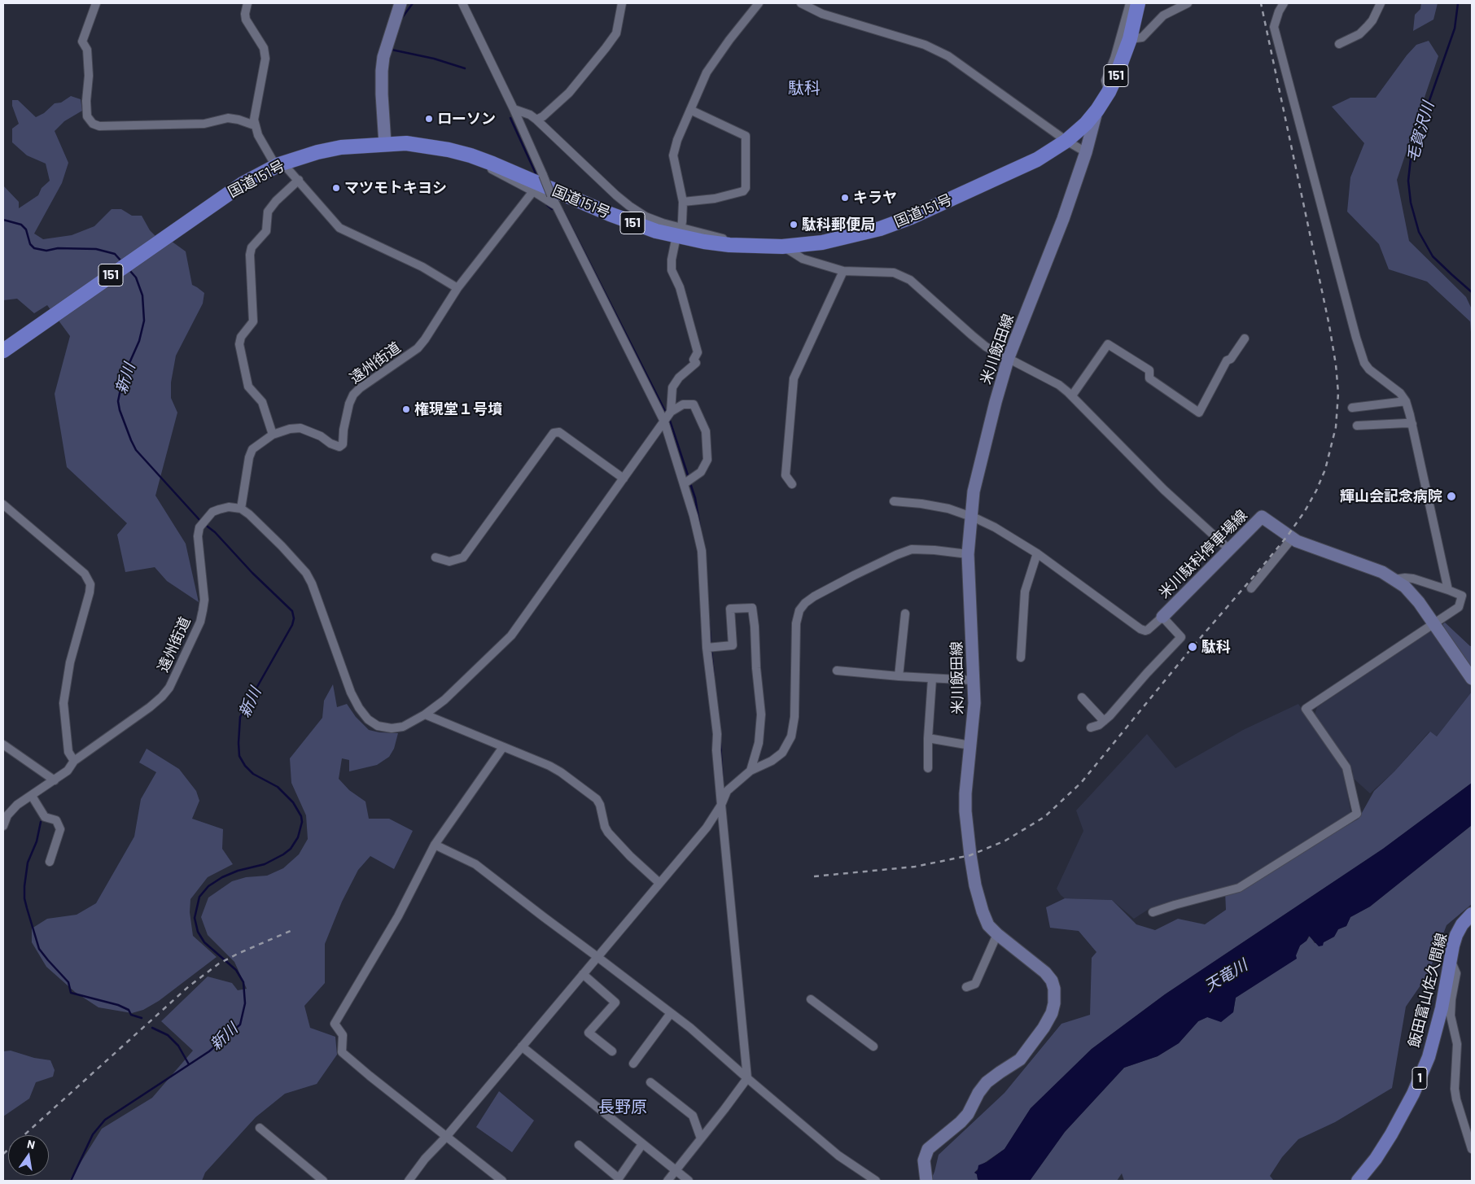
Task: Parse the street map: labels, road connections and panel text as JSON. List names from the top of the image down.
{
  "streets": {
    "highway": ["151", "国道151号"],
    "main road": [
      "米川飯田線",
      "米川駄科停車場線",
      "飯田富山佐久間線",
      "1"
    ],
    "street": ["遠州街道"]
  },
  "crossings": [
    ["国道151号", "米川飯田線"]
  ],
  "districts": ["駄科", "長野原"],
  "water": ["毛賀沢川", "新川", "天竜川"],
  "places": [
    "ローソン",
    "マツモトキヨシ",
    "キラヤ",
    "駄科郵便局",
    "権現堂１号墳",
    "輝山会記念病院",
    "駄科"
  ],
  "north": "top"
}
